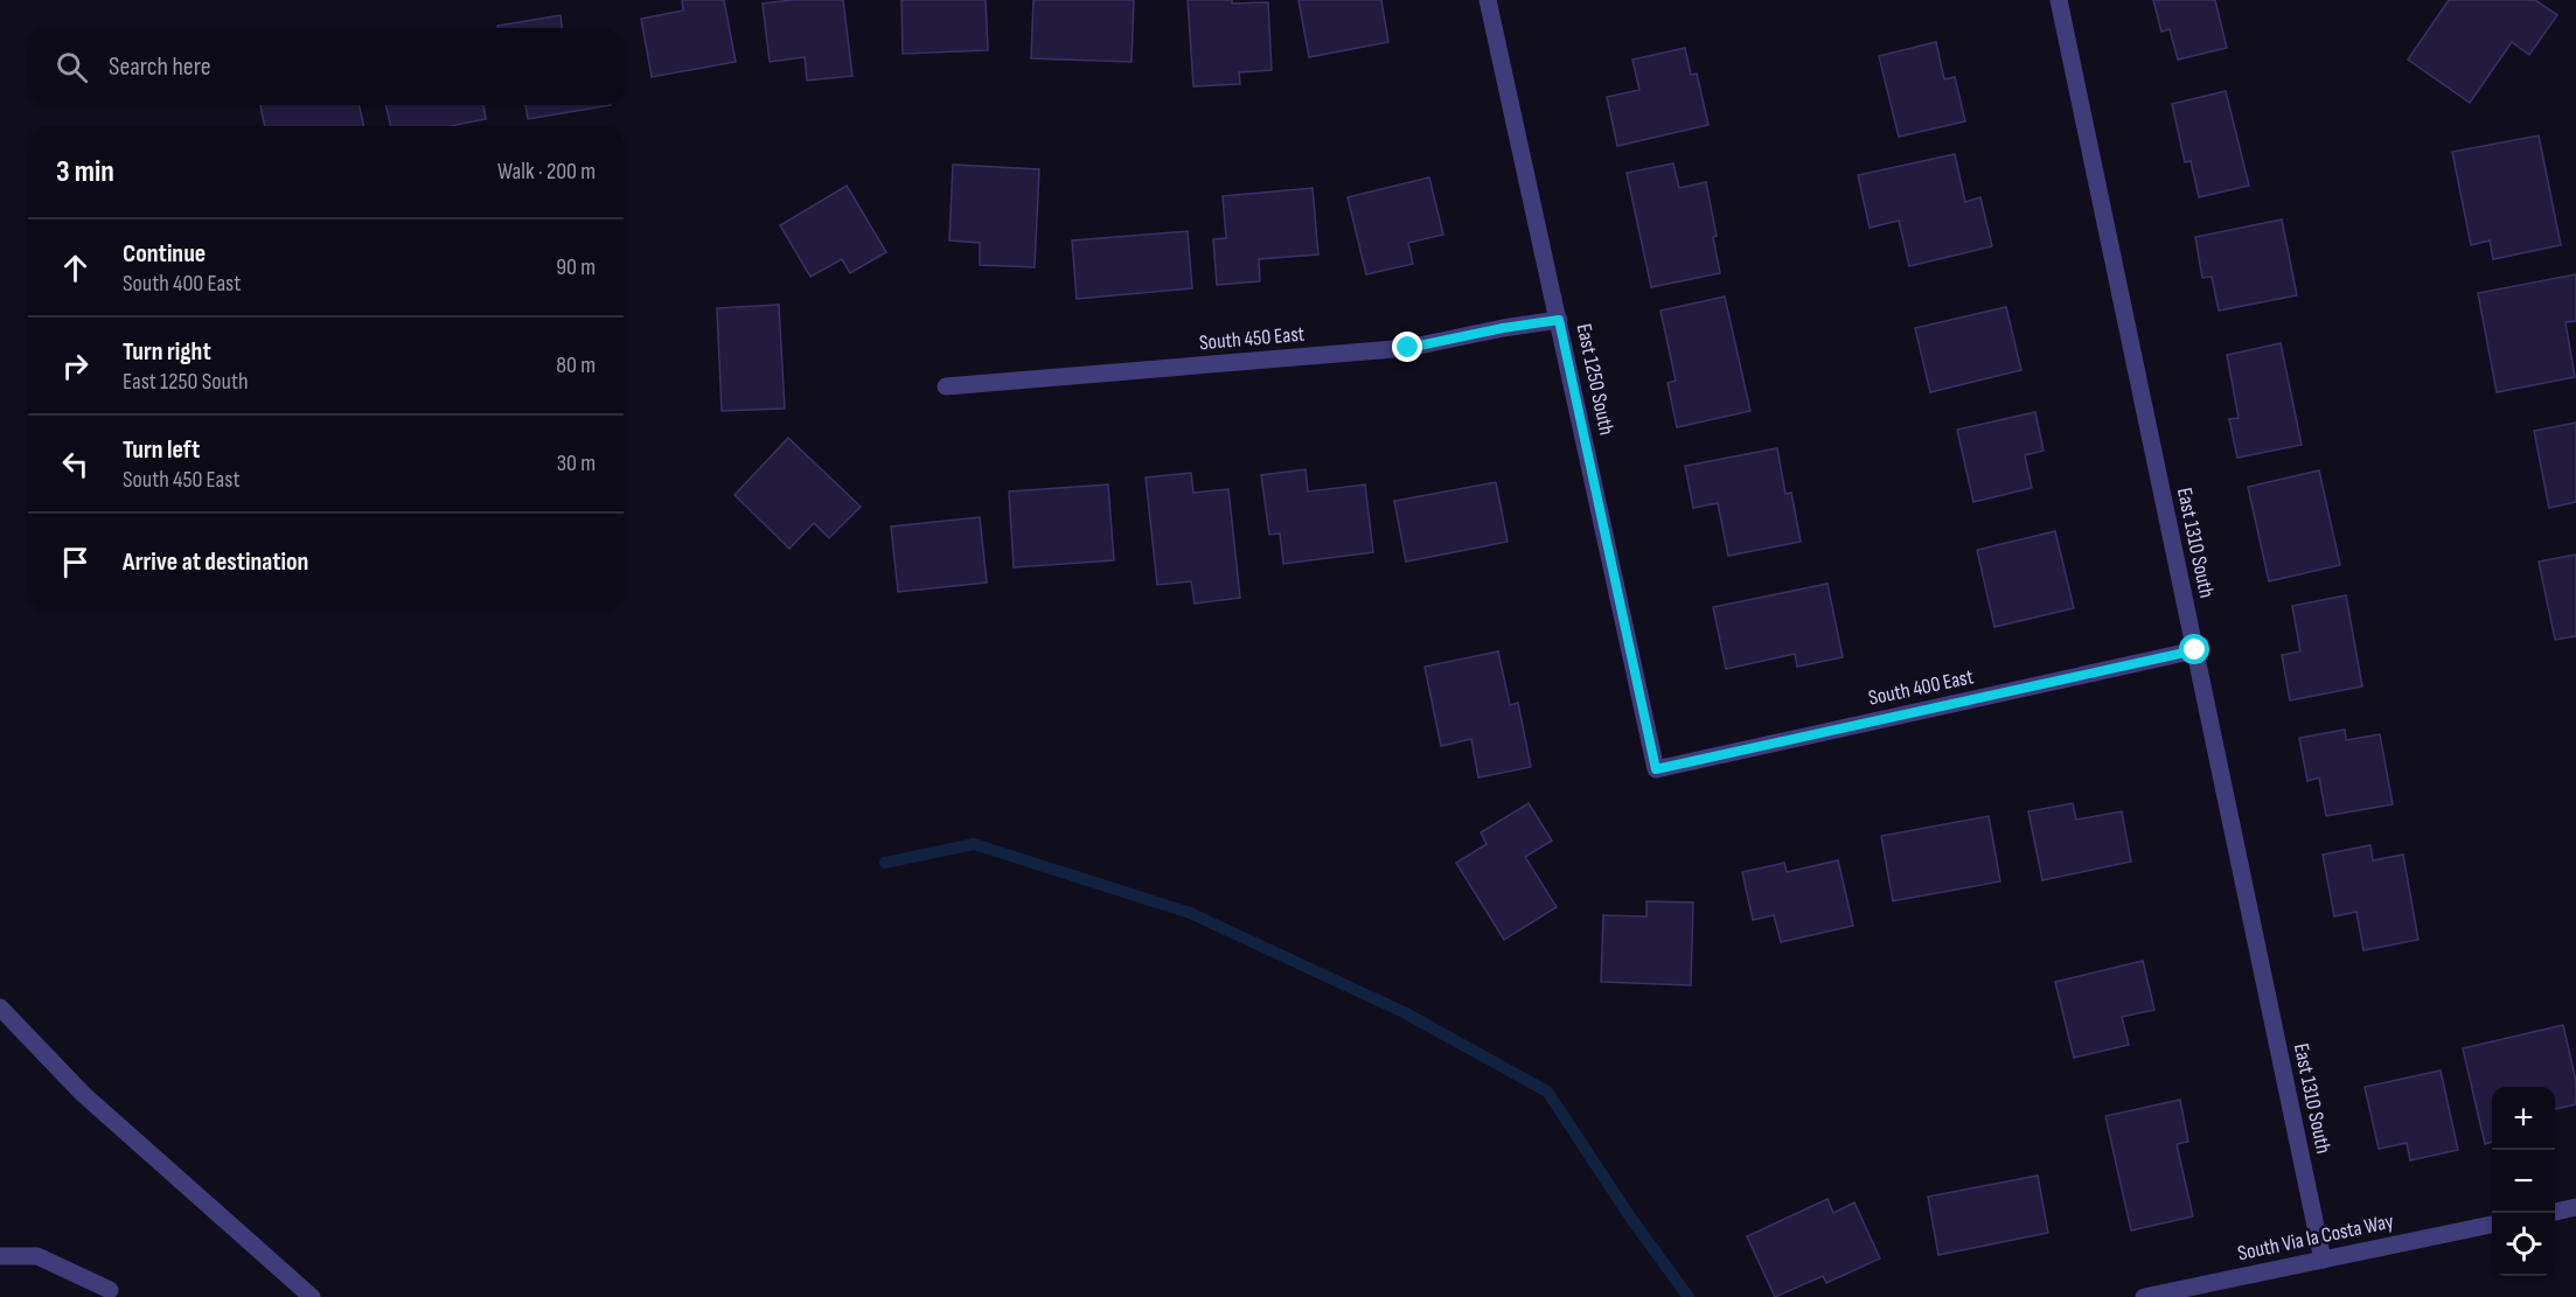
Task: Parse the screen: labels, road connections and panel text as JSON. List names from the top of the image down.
{
  "streets": {
    "street": [
      "South 450 East",
      "East 1250 South",
      "East 1310 South",
      "South 400 East",
      "South Via la Costa Way"
    ]
  },
  "crossings": [
    ["South 450 East", "East 1250 South"],
    ["East 1250 South", "South 400 East"],
    ["East 1310 South", "South 400 East"],
    ["East 1310 South", "South Via la Costa Way"]
  ],
  "page": {
    "search": "Search here",
    "heading": ["3 min", "Walk · 200 m"],
    "list": [
      ["Continue", "South 400 East", "90 m"],
      ["Turn right", "East 1250 South", "80 m"],
      ["Turn left", "South 450 East", "30 m"],
      "Arrive at destination"
    ],
    "map_buttons": ["+", "−"]
  }
}
